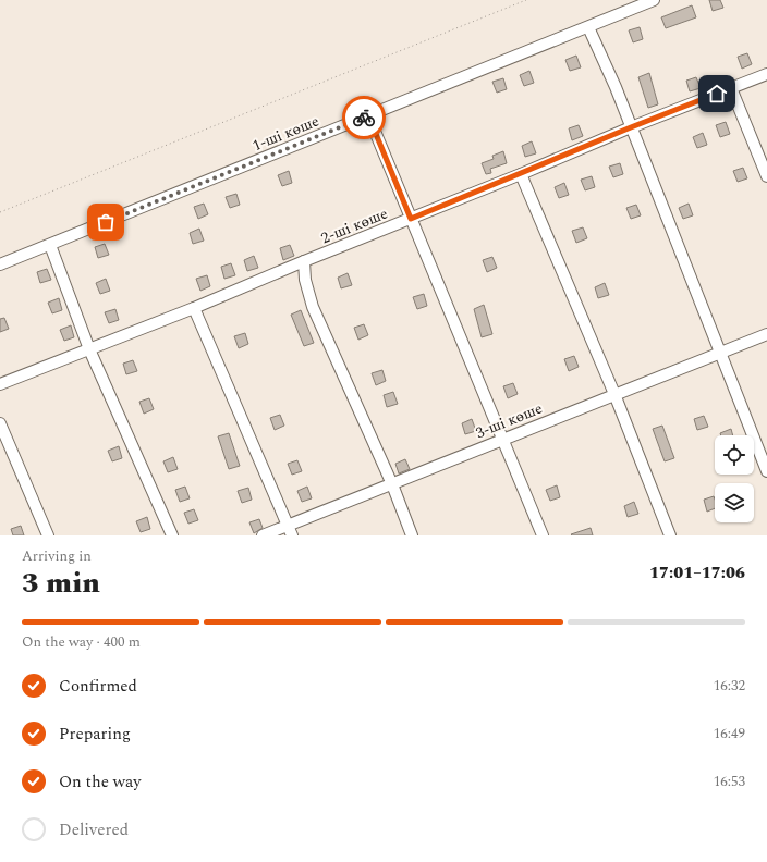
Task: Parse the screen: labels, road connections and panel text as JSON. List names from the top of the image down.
{
  "streets": {
    "lane": ["1-ші көше", "2-ші көше", "3-ші көше"]
  },
  "page": {
    "heading": ["3 min", "Arriving in", "17:01–17:06"],
    "bar": "On the way · 400 m",
    "list": [
      ["Confirmed", "16:32"],
      ["Preparing", "16:49"],
      ["On the way", "16:53"],
      "Delivered"
    ]
  }
}
